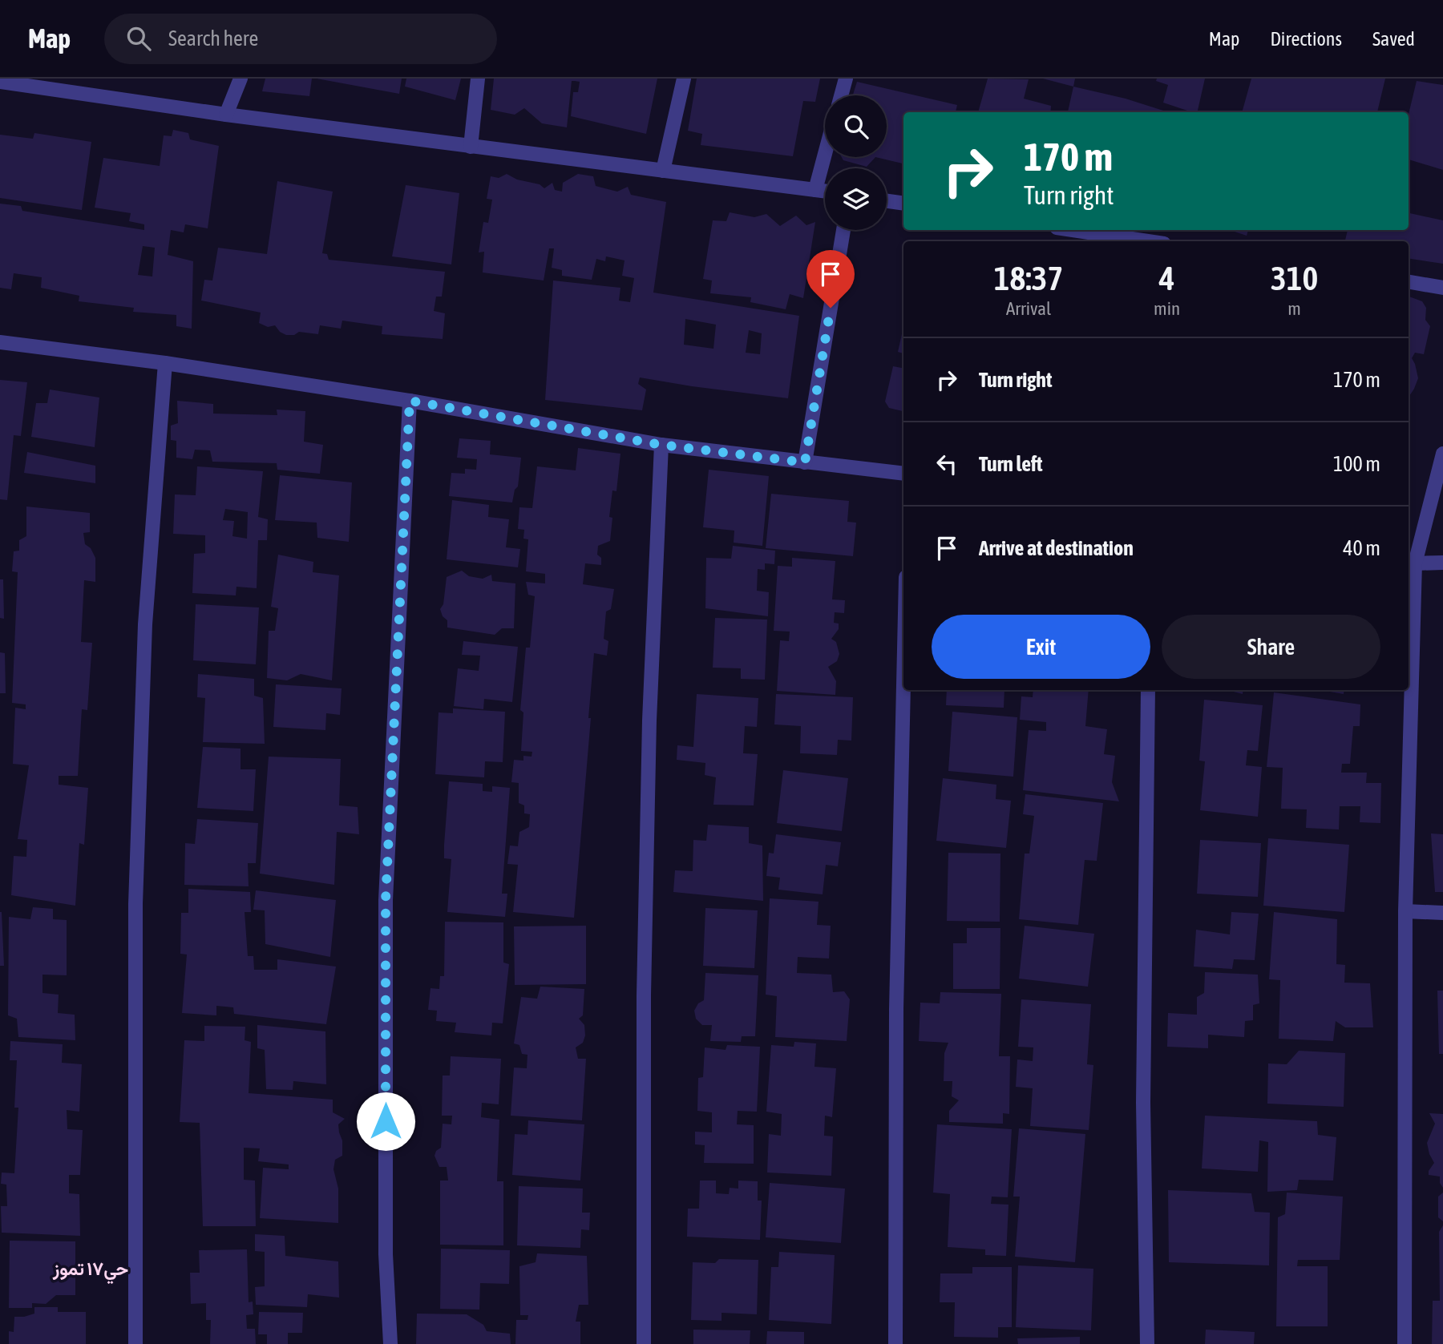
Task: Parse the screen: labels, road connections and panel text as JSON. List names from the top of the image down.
{
  "districts": ["حي۱۷ تموز"],
  "page": {
    "header": "Map",
    "search": "Search here",
    "nav": ["Map", "Directions", "Saved"],
    "turn": ["170 m", "Turn right"],
    "eta": [
      "18:37",
      "Arrival",
      "4",
      "min",
      "310",
      "m"
    ],
    "list": [
      {
        "name": "Turn right",
        "value": "170 m"
      },
      {
        "name": "Turn left",
        "value": "100 m"
      },
      {
        "name": "Arrive at destination",
        "value": "40 m"
      }
    ],
    "buttons": ["Exit", "Share"]
  }
}
